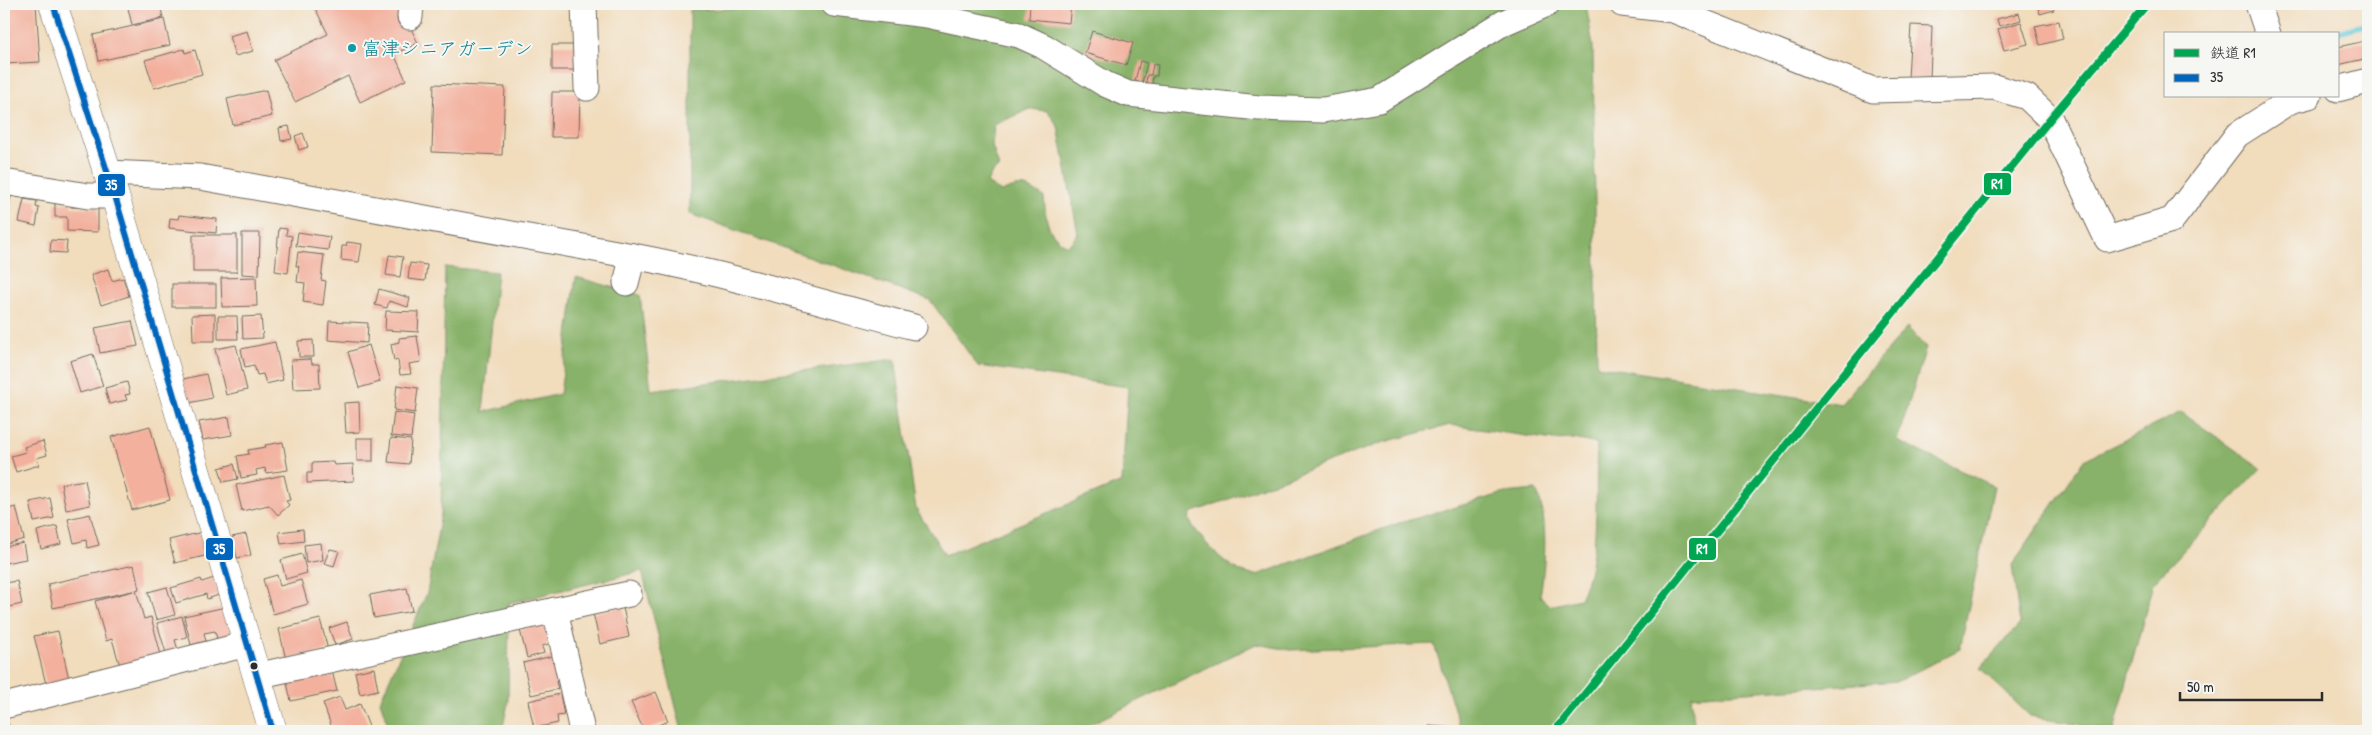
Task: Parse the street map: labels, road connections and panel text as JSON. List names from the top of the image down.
{
  "places": ["富津シニアガーデン"],
  "lines": ["rail line R1", "transit line 35"],
  "legend": ["鉄道 R1", "35"],
  "scale_bar": "50 m"
}
